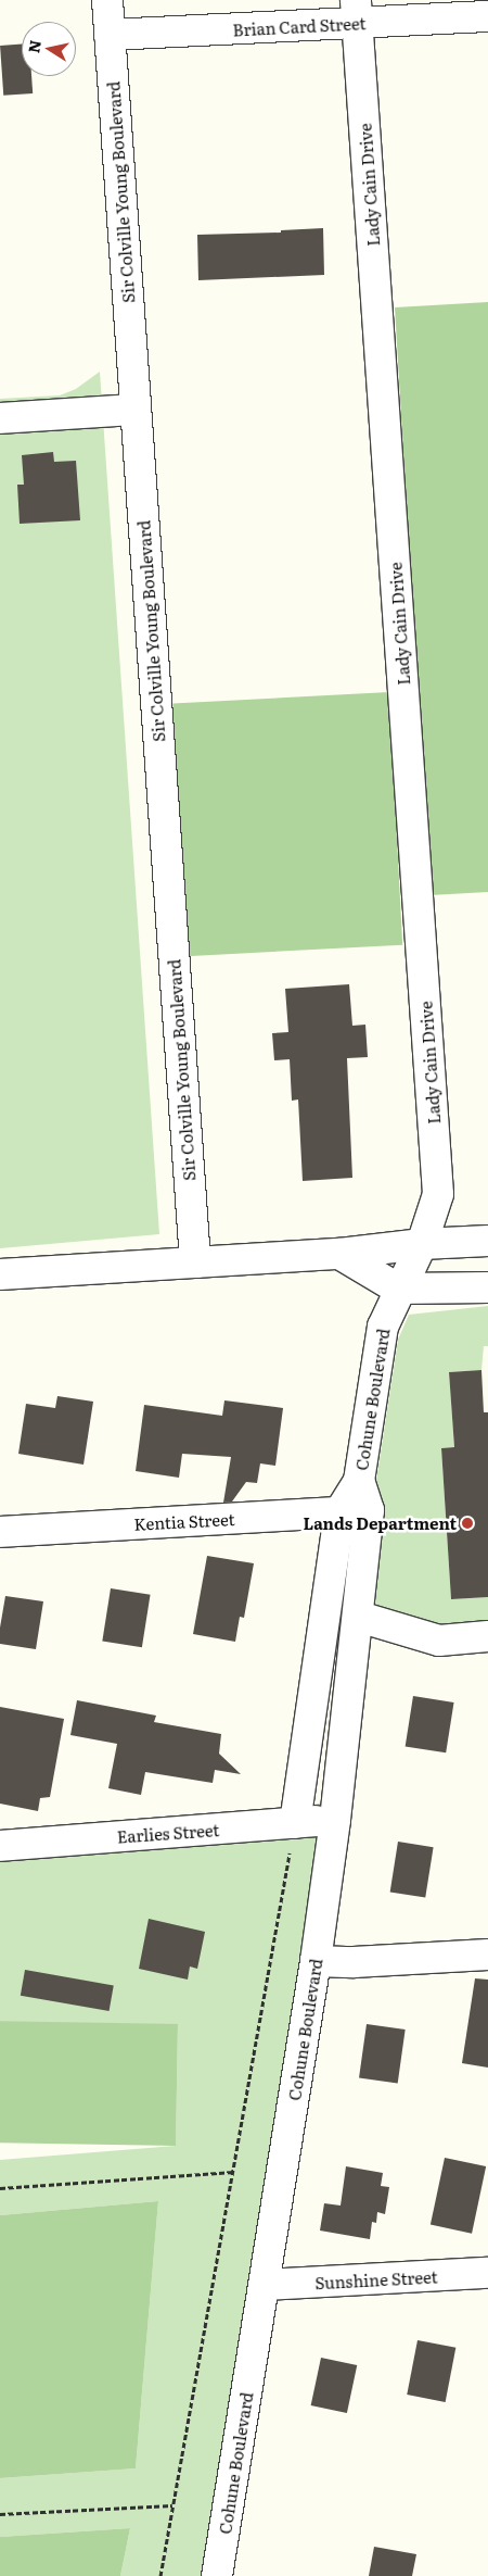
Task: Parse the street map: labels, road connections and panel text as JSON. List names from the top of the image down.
{
  "streets": {
    "street": [
      "Brian Card Street",
      "Lady Cain Drive",
      "Sir Colville Young Boulevard",
      "Cohune Boulevard",
      "Kentia Street",
      "Earlies Street",
      "Sunshine Street"
    ]
  },
  "crossings": [
    ["Brian Card Street", "Lady Cain Drive"],
    ["Brian Card Street", "Sir Colville Young Boulevard"],
    ["Lady Cain Drive", "Cohune Boulevard"],
    ["Cohune Boulevard", "Kentia Street"],
    ["Cohune Boulevard", "Earlies Street"],
    ["Cohune Boulevard", "Sunshine Street"]
  ],
  "places": ["Lands Department"],
  "north": "left"
}
